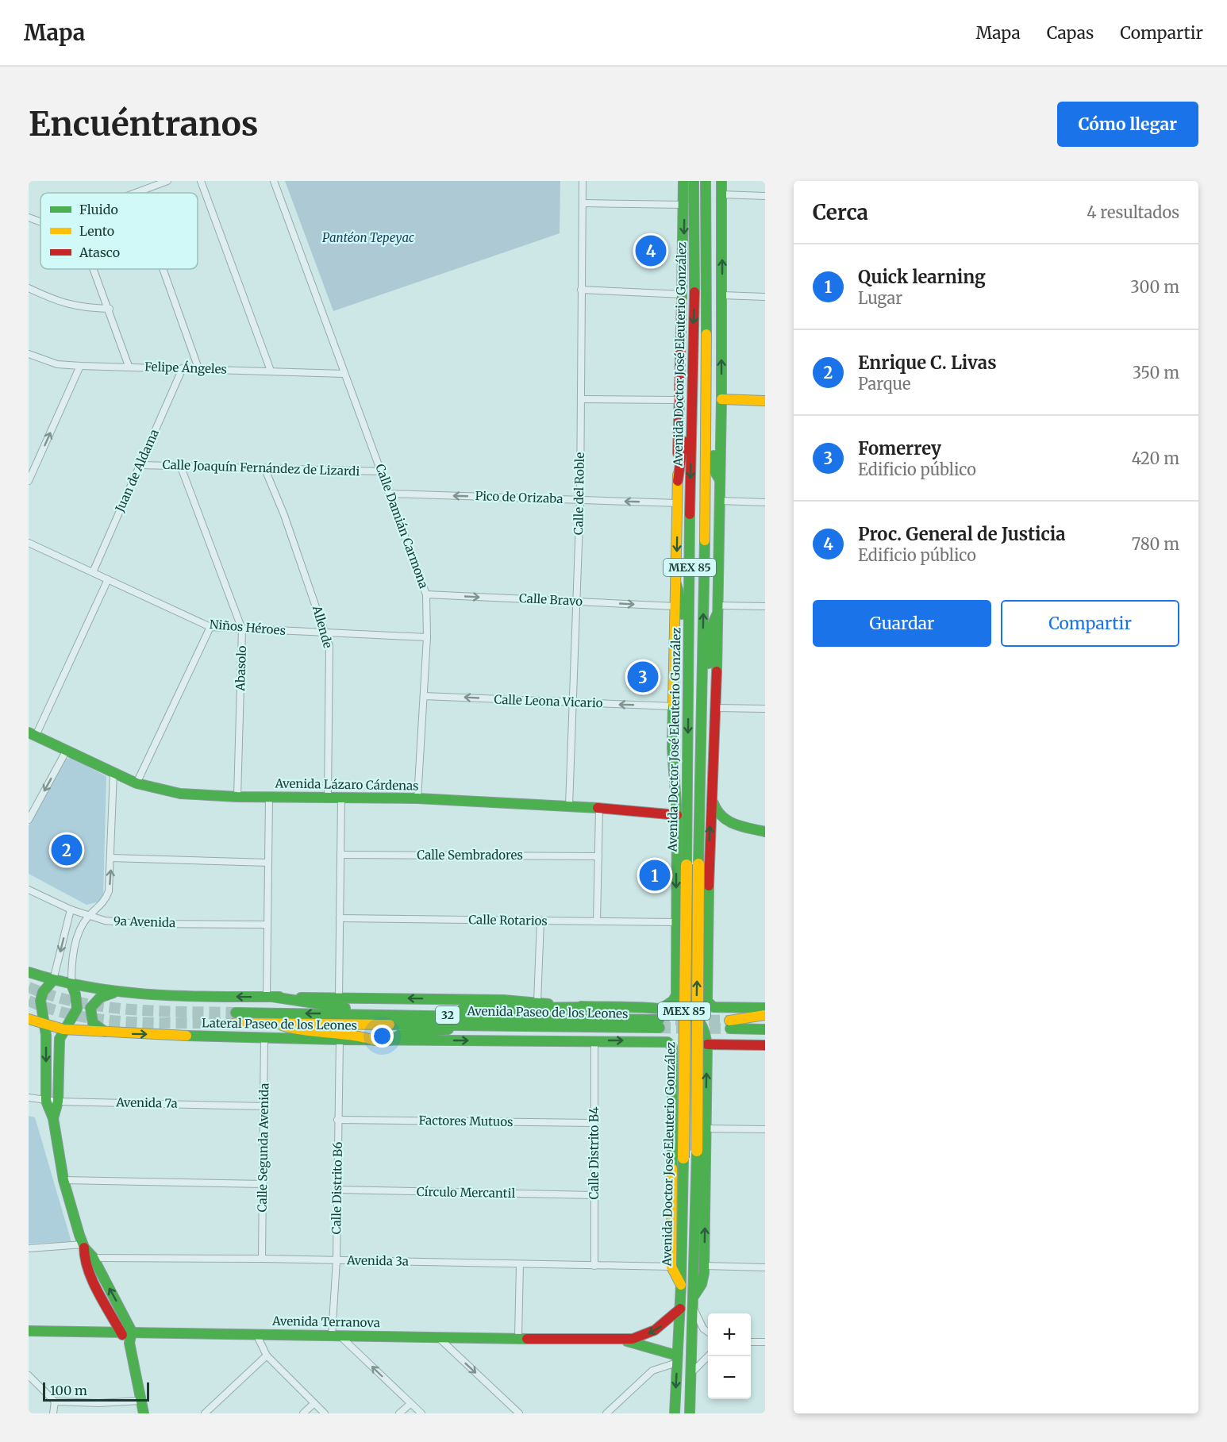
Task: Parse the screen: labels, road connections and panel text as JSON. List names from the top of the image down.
{
  "streets": {
    "main road": [
      "Avenida Doctor José Eleuterio González",
      "MEX 85",
      "Avenida Lázaro Cárdenas",
      "Avenida Paseo de los Leones",
      "32",
      "Lateral Paseo de los Leones",
      "Avenida Terranova"
    ],
    "street": [
      "Felipe Ángeles",
      "Calle Joaquín Fernández de Lizardi",
      "Juan de Aldama",
      "Calle del Roble",
      "Pico de Orizaba",
      "Calle Damián Carmona",
      "Calle Bravo",
      "Allende",
      "Niños Héroes",
      "Abasolo",
      "Calle Leona Vicario",
      "Calle Sembradores",
      "Calle Rotarios",
      "9a Avenida",
      "Avenida 7a",
      "Factores Mutuos",
      "Calle Segunda Avenida",
      "Calle Distrito B4",
      "Calle Distrito B6",
      "Círculo Mercantil",
      "Avenida 3a"
    ]
  },
  "crossings": [
    ["Avenida Doctor José Eleuterio González", "Pico de Orizaba"],
    ["Avenida Doctor José Eleuterio González", "Calle Bravo"],
    ["Avenida Doctor José Eleuterio González", "Calle Leona Vicario"],
    ["Avenida Doctor José Eleuterio González", "Avenida Lázaro Cárdenas"],
    ["Avenida Doctor José Eleuterio González", "Calle Rotarios"],
    ["Avenida Doctor José Eleuterio González", "Avenida Paseo de los Leones"],
    ["Avenida Doctor José Eleuterio González", "Avenida Terranova"],
    ["Felipe Ángeles", "Juan de Aldama"],
    ["Felipe Ángeles", "Calle Damián Carmona"],
    ["Calle Joaquín Fernández de Lizardi", "Juan de Aldama"],
    ["Calle Joaquín Fernández de Lizardi", "Calle Damián Carmona"],
    ["Calle Joaquín Fernández de Lizardi", "Allende"],
    ["Calle Joaquín Fernández de Lizardi", "Abasolo"],
    ["Juan de Aldama", "Niños Héroes"],
    ["Calle del Roble", "Pico de Orizaba"],
    ["Calle del Roble", "Calle Bravo"],
    ["Calle del Roble", "Calle Leona Vicario"],
    ["Calle del Roble", "Avenida Lázaro Cárdenas"],
    ["Pico de Orizaba", "Calle Damián Carmona"],
    ["Calle Damián Carmona", "Calle Bravo"],
    ["Calle Damián Carmona", "Niños Héroes"],
    ["Calle Damián Carmona", "Calle Leona Vicario"],
    ["Calle Damián Carmona", "Avenida Lázaro Cárdenas"],
    ["Allende", "Niños Héroes"],
    ["Allende", "Avenida Lázaro Cárdenas"],
    ["Niños Héroes", "Abasolo"],
    ["Abasolo", "Avenida Lázaro Cárdenas"],
    ["Lateral Paseo de los Leones", "Calle Segunda Avenida"],
    ["Lateral Paseo de los Leones", "Calle Distrito B4"],
    ["Lateral Paseo de los Leones", "Calle Distrito B6"],
    ["Lateral Paseo de los Leones", "Avenida 3a"],
    ["Avenida 7a", "Calle Segunda Avenida"],
    ["Factores Mutuos", "Calle Distrito B4"],
    ["Factores Mutuos", "Calle Distrito B6"],
    ["Calle Segunda Avenida", "Avenida 3a"],
    ["Calle Distrito B4", "Círculo Mercantil"],
    ["Calle Distrito B4", "Avenida 3a"],
    ["Calle Distrito B6", "Círculo Mercantil"],
    ["Calle Distrito B6", "Avenida 3a"],
    ["Calle Distrito B6", "Avenida Terranova"]
  ],
  "one_way": ["Pico de Orizaba", "Calle Bravo", "Calle Leona Vicario"],
  "parks": ["Pantéon Tepeyac"],
  "legend": ["Fluido", "Lento", "Atasco"],
  "scale_bar": "100 m",
  "page": {
    "header": "Mapa",
    "nav": ["Mapa", "Capas", "Compartir"],
    "buttons": [
      "Cómo llegar",
      ["Guardar", "Compartir"]
    ],
    "title": "Encuéntranos",
    "heading": ["Cerca", "4 resultados"],
    "pins": [
      "4",
      "3",
      "2",
      "1"
    ],
    "list": [
      {
        "mark": "1",
        "name": "Quick learning",
        "note": "Lugar",
        "value": "300 m"
      },
      {
        "mark": "2",
        "name": "Enrique C. Livas",
        "note": "Parque",
        "value": "350 m"
      },
      {
        "mark": "3",
        "name": "Fomerrey",
        "note": "Edificio público",
        "value": "420 m"
      },
      {
        "mark": "4",
        "name": "Proc. General de Justicia",
        "note": "Edificio público",
        "value": "780 m"
      }
    ],
    "map_buttons": ["+", "−"],
    "scale": "100 m"
  }
}
